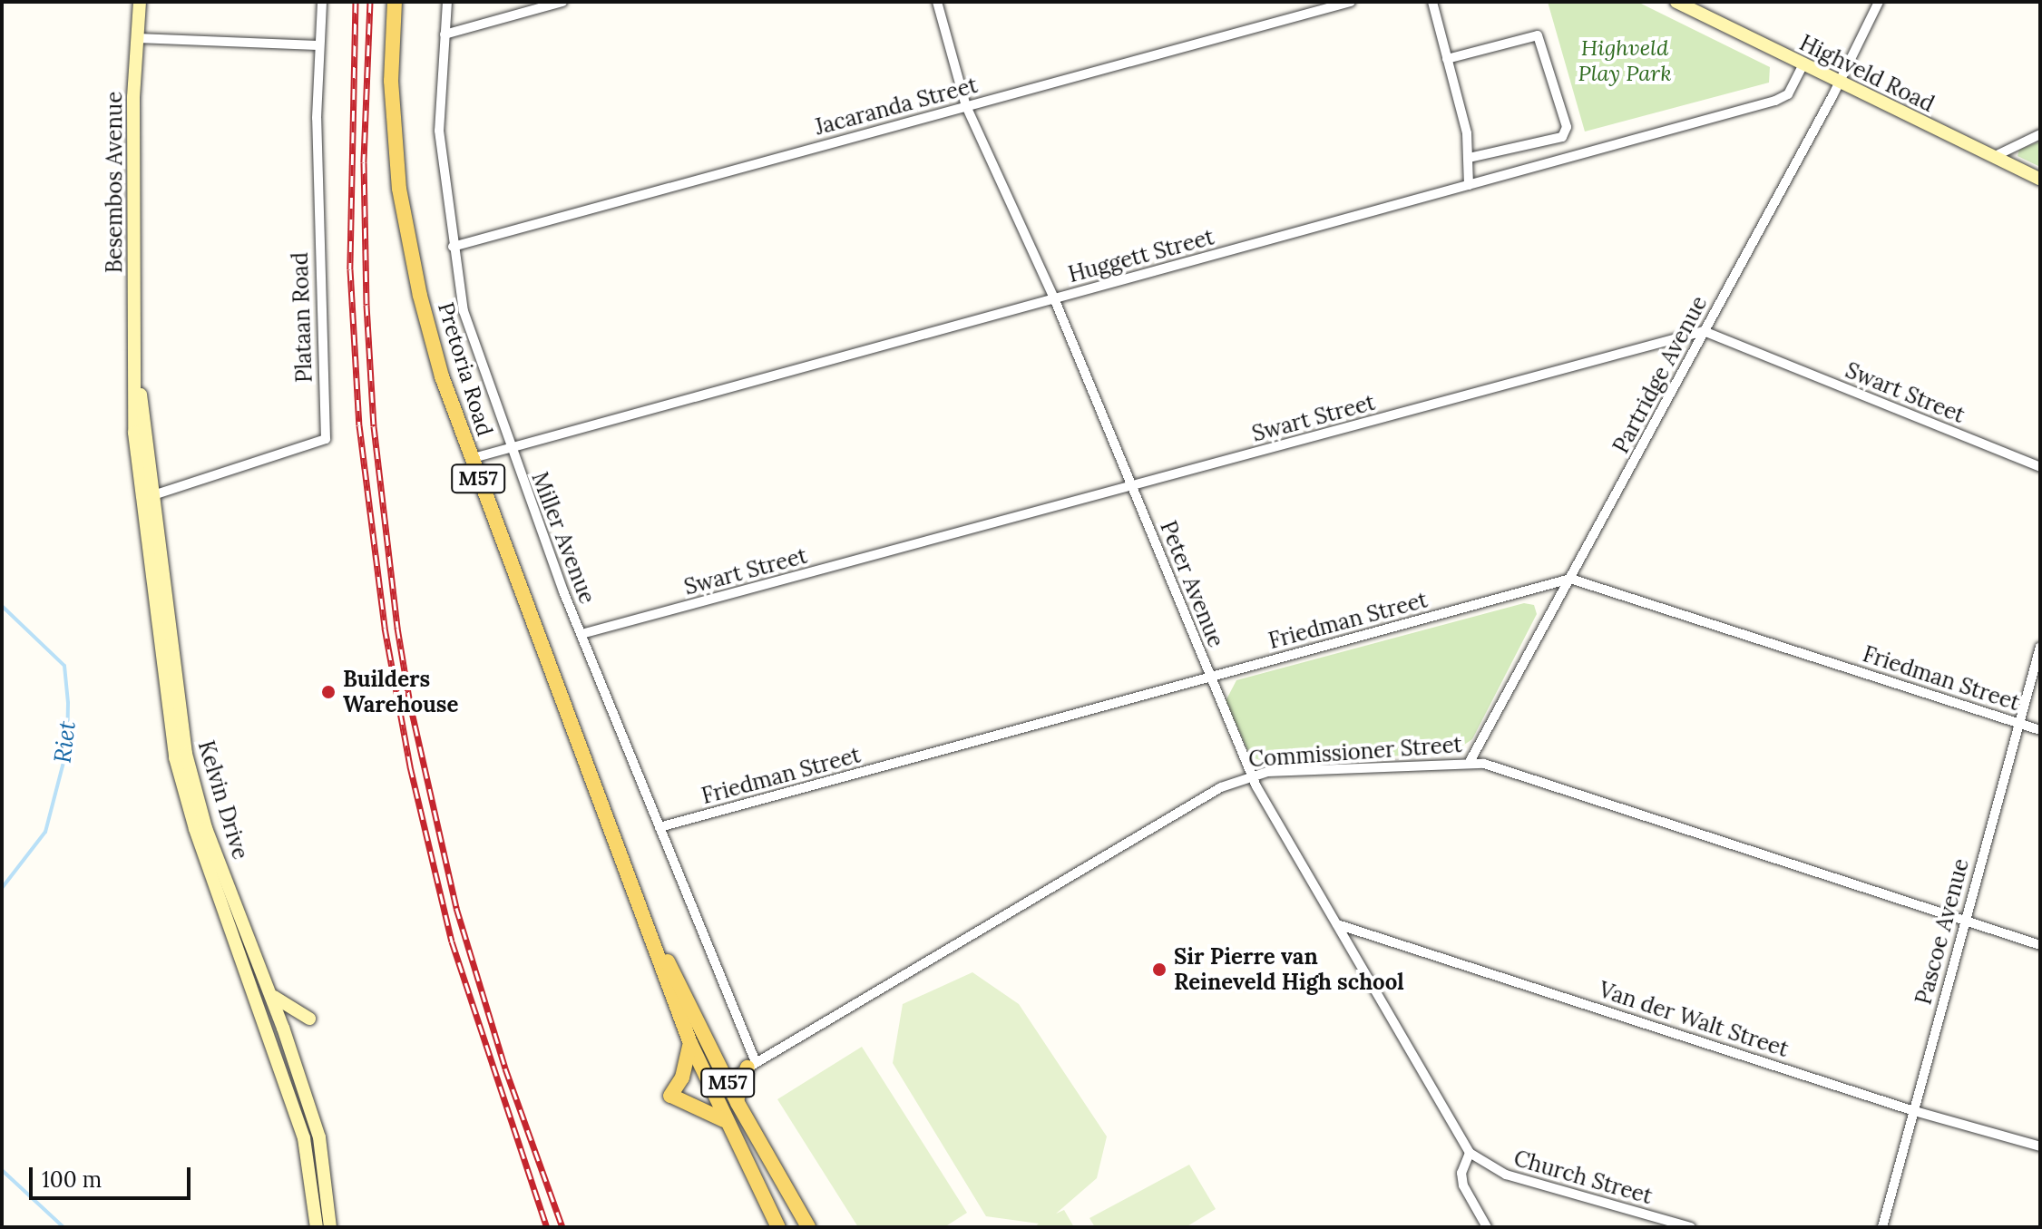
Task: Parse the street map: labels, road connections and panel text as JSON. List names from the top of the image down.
{
  "streets": {
    "main road": ["Pretoria Road", "M57"],
    "street": [
      "Highveld Road",
      "Jacaranda Street",
      "Besembos Avenue",
      "Huggett Street",
      "Plataan Road",
      "Partridge Avenue",
      "Swart Street",
      "Miller Avenue",
      "Peter Avenue",
      "Friedman Street",
      "Commissioner Street",
      "Kelvin Drive",
      "Pascoe Avenue",
      "Van der Walt Street",
      "Church Street"
    ]
  },
  "crossings": [
    ["Highveld Road", "Huggett Street"],
    ["Highveld Road", "Partridge Avenue"],
    ["Jacaranda Street", "Miller Avenue"],
    ["Jacaranda Street", "Peter Avenue"],
    ["Besembos Avenue", "Kelvin Drive"],
    ["Huggett Street", "Pretoria Road"],
    ["Huggett Street", "Miller Avenue"],
    ["Huggett Street", "Peter Avenue"],
    ["Plataan Road", "Kelvin Drive"],
    ["Pretoria Road", "Commissioner Street"],
    ["Partridge Avenue", "Swart Street"],
    ["Partridge Avenue", "Friedman Street"],
    ["Partridge Avenue", "Commissioner Street"],
    ["Swart Street", "Miller Avenue"],
    ["Swart Street", "Peter Avenue"],
    ["Miller Avenue", "Friedman Street"],
    ["Miller Avenue", "Commissioner Street"],
    ["Peter Avenue", "Friedman Street"],
    ["Peter Avenue", "Commissioner Street"],
    ["Peter Avenue", "Van der Walt Street"],
    ["Peter Avenue", "Church Street"],
    ["Friedman Street", "Pascoe Avenue"],
    ["Commissioner Street", "Pascoe Avenue"],
    ["Pascoe Avenue", "Van der Walt Street"]
  ],
  "water": ["Riet"],
  "parks": ["Highveld Play Park"],
  "places": ["Builders Warehouse", "Sir Pierre van Reineveld High school"],
  "scale_bar": "100 m"
}
